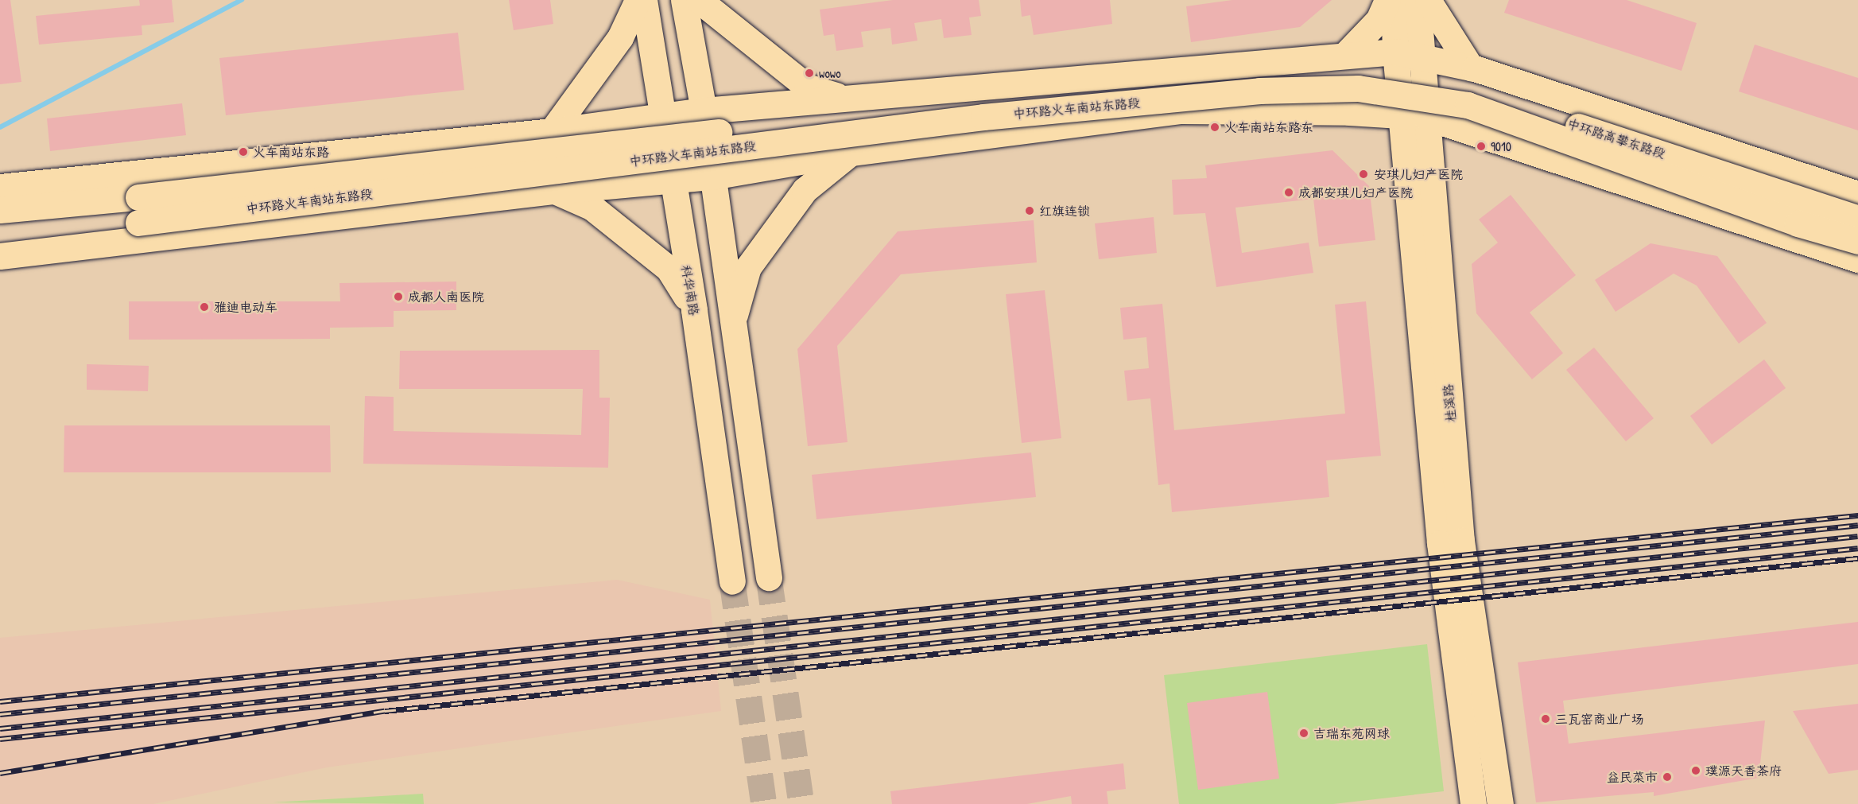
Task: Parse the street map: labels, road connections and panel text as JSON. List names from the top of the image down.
{
  "streets": {
    "main road": [
      "中环路火车南站东路段",
      "中环路高攀东路段",
      "科华南路",
      "桂溪路"
    ]
  },
  "crossings": [
    ["中环路火车南站东路段", "中环路高攀东路段"]
  ],
  "places": [
    "wowo",
    "火车南站东路东",
    "9010",
    "火车南站东路",
    "安琪儿妇产医院",
    "成都安琪儿妇产医院",
    "红旗连锁",
    "成都人南医院",
    "雅迪电动车",
    "三瓦窑商业广场",
    "吉瑞东苑网球",
    "璞源天香茶府",
    "益民菜市"
  ]
}
